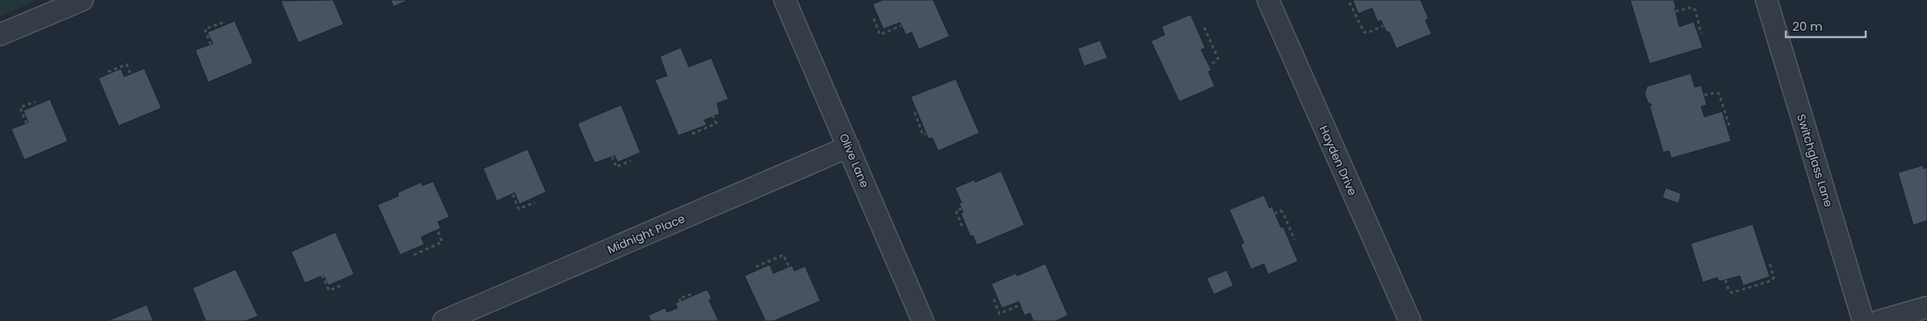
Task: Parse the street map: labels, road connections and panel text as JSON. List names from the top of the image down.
{
  "streets": {
    "street": [
      "Olive Lane",
      "Hayden Drive",
      "Switchglass Lane",
      "Midnight Place"
    ]
  },
  "crossings": [
    ["Olive Lane", "Midnight Place"]
  ],
  "scale_bar": "20 m"
}
